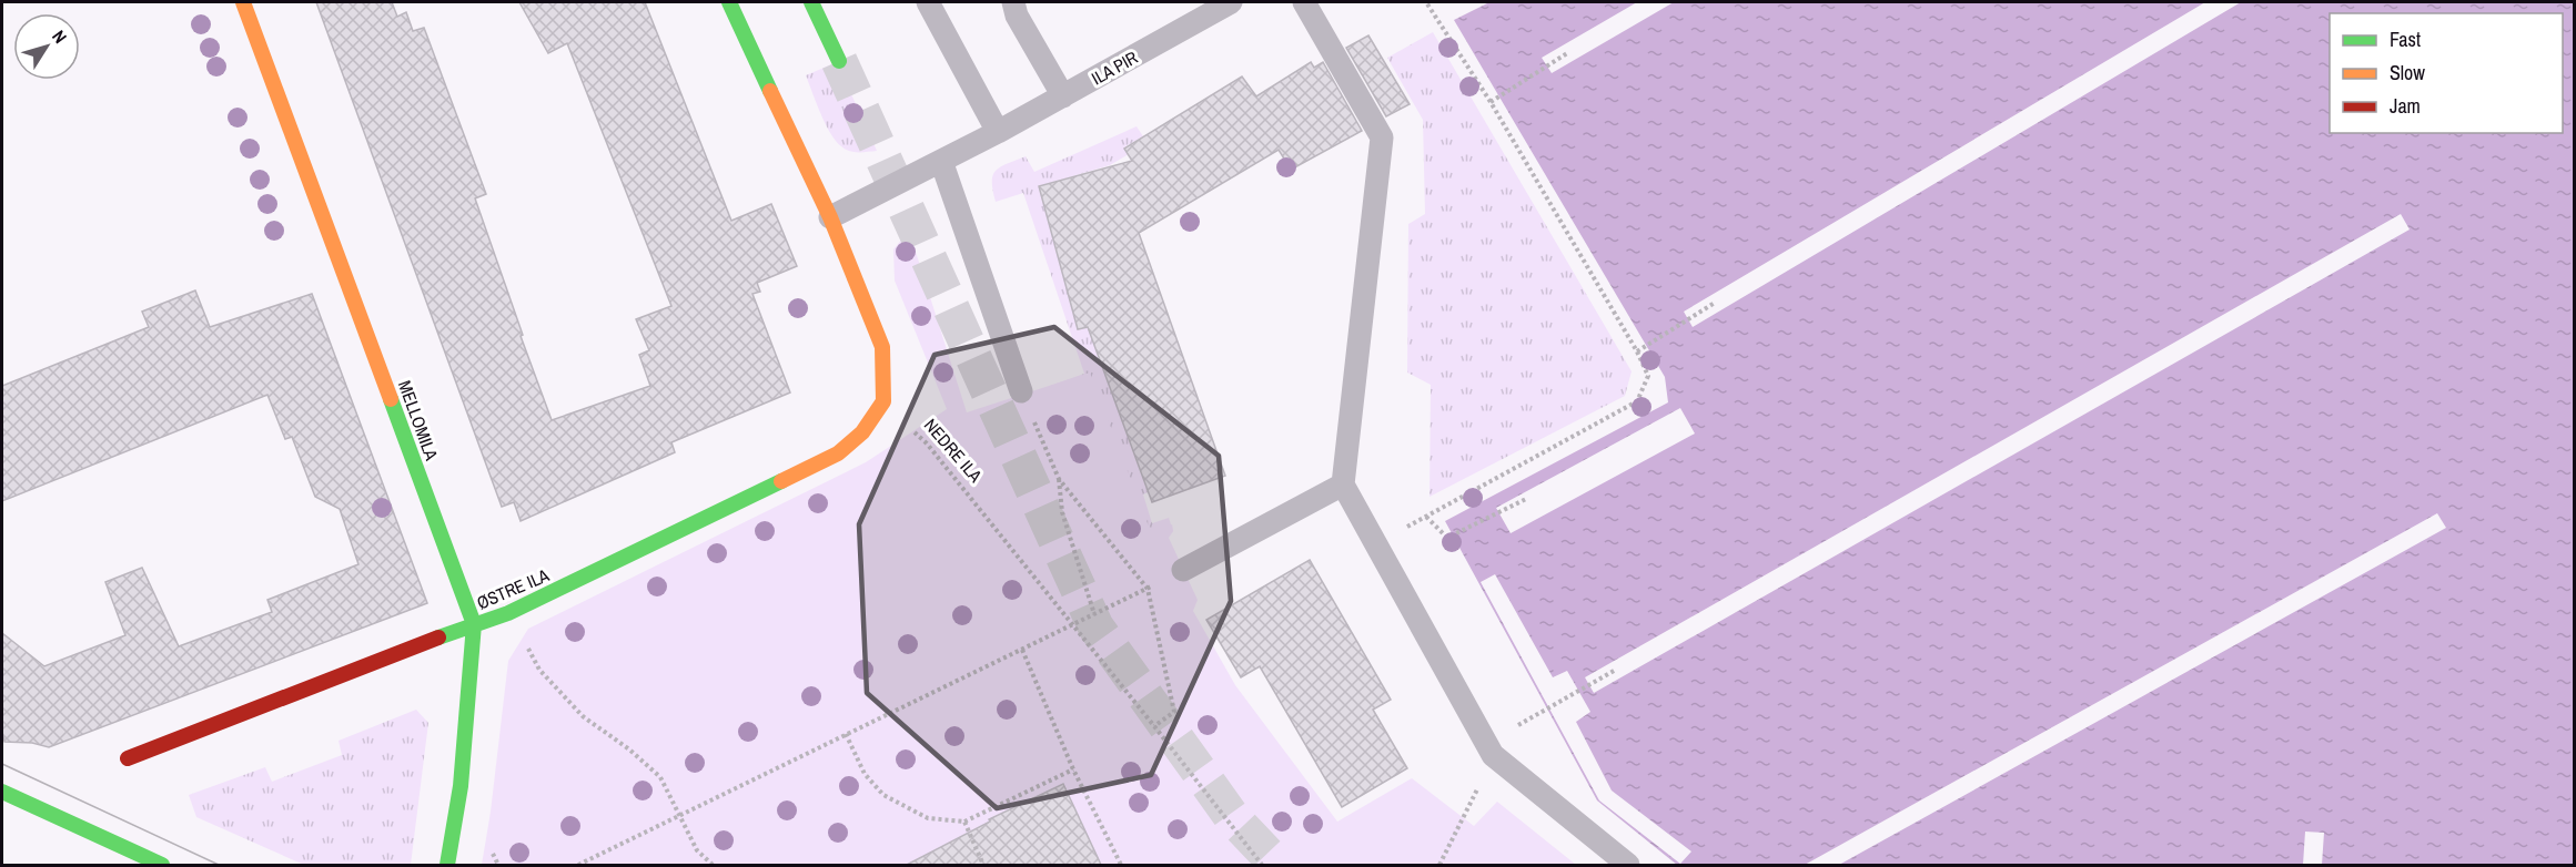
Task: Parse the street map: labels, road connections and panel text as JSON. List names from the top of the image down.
{
  "streets": {
    "main road": ["MELLOMILA", "ØSTRE ILA"],
    "lane": ["ILA PIR"],
    "path": ["NEDRE ILA"]
  },
  "crossings": [
    ["MELLOMILA", "ØSTRE ILA"],
    ["NEDRE ILA", "ØSTRE ILA"]
  ],
  "legend": ["Fast", "Slow", "Jam"],
  "north": "top right"
}
